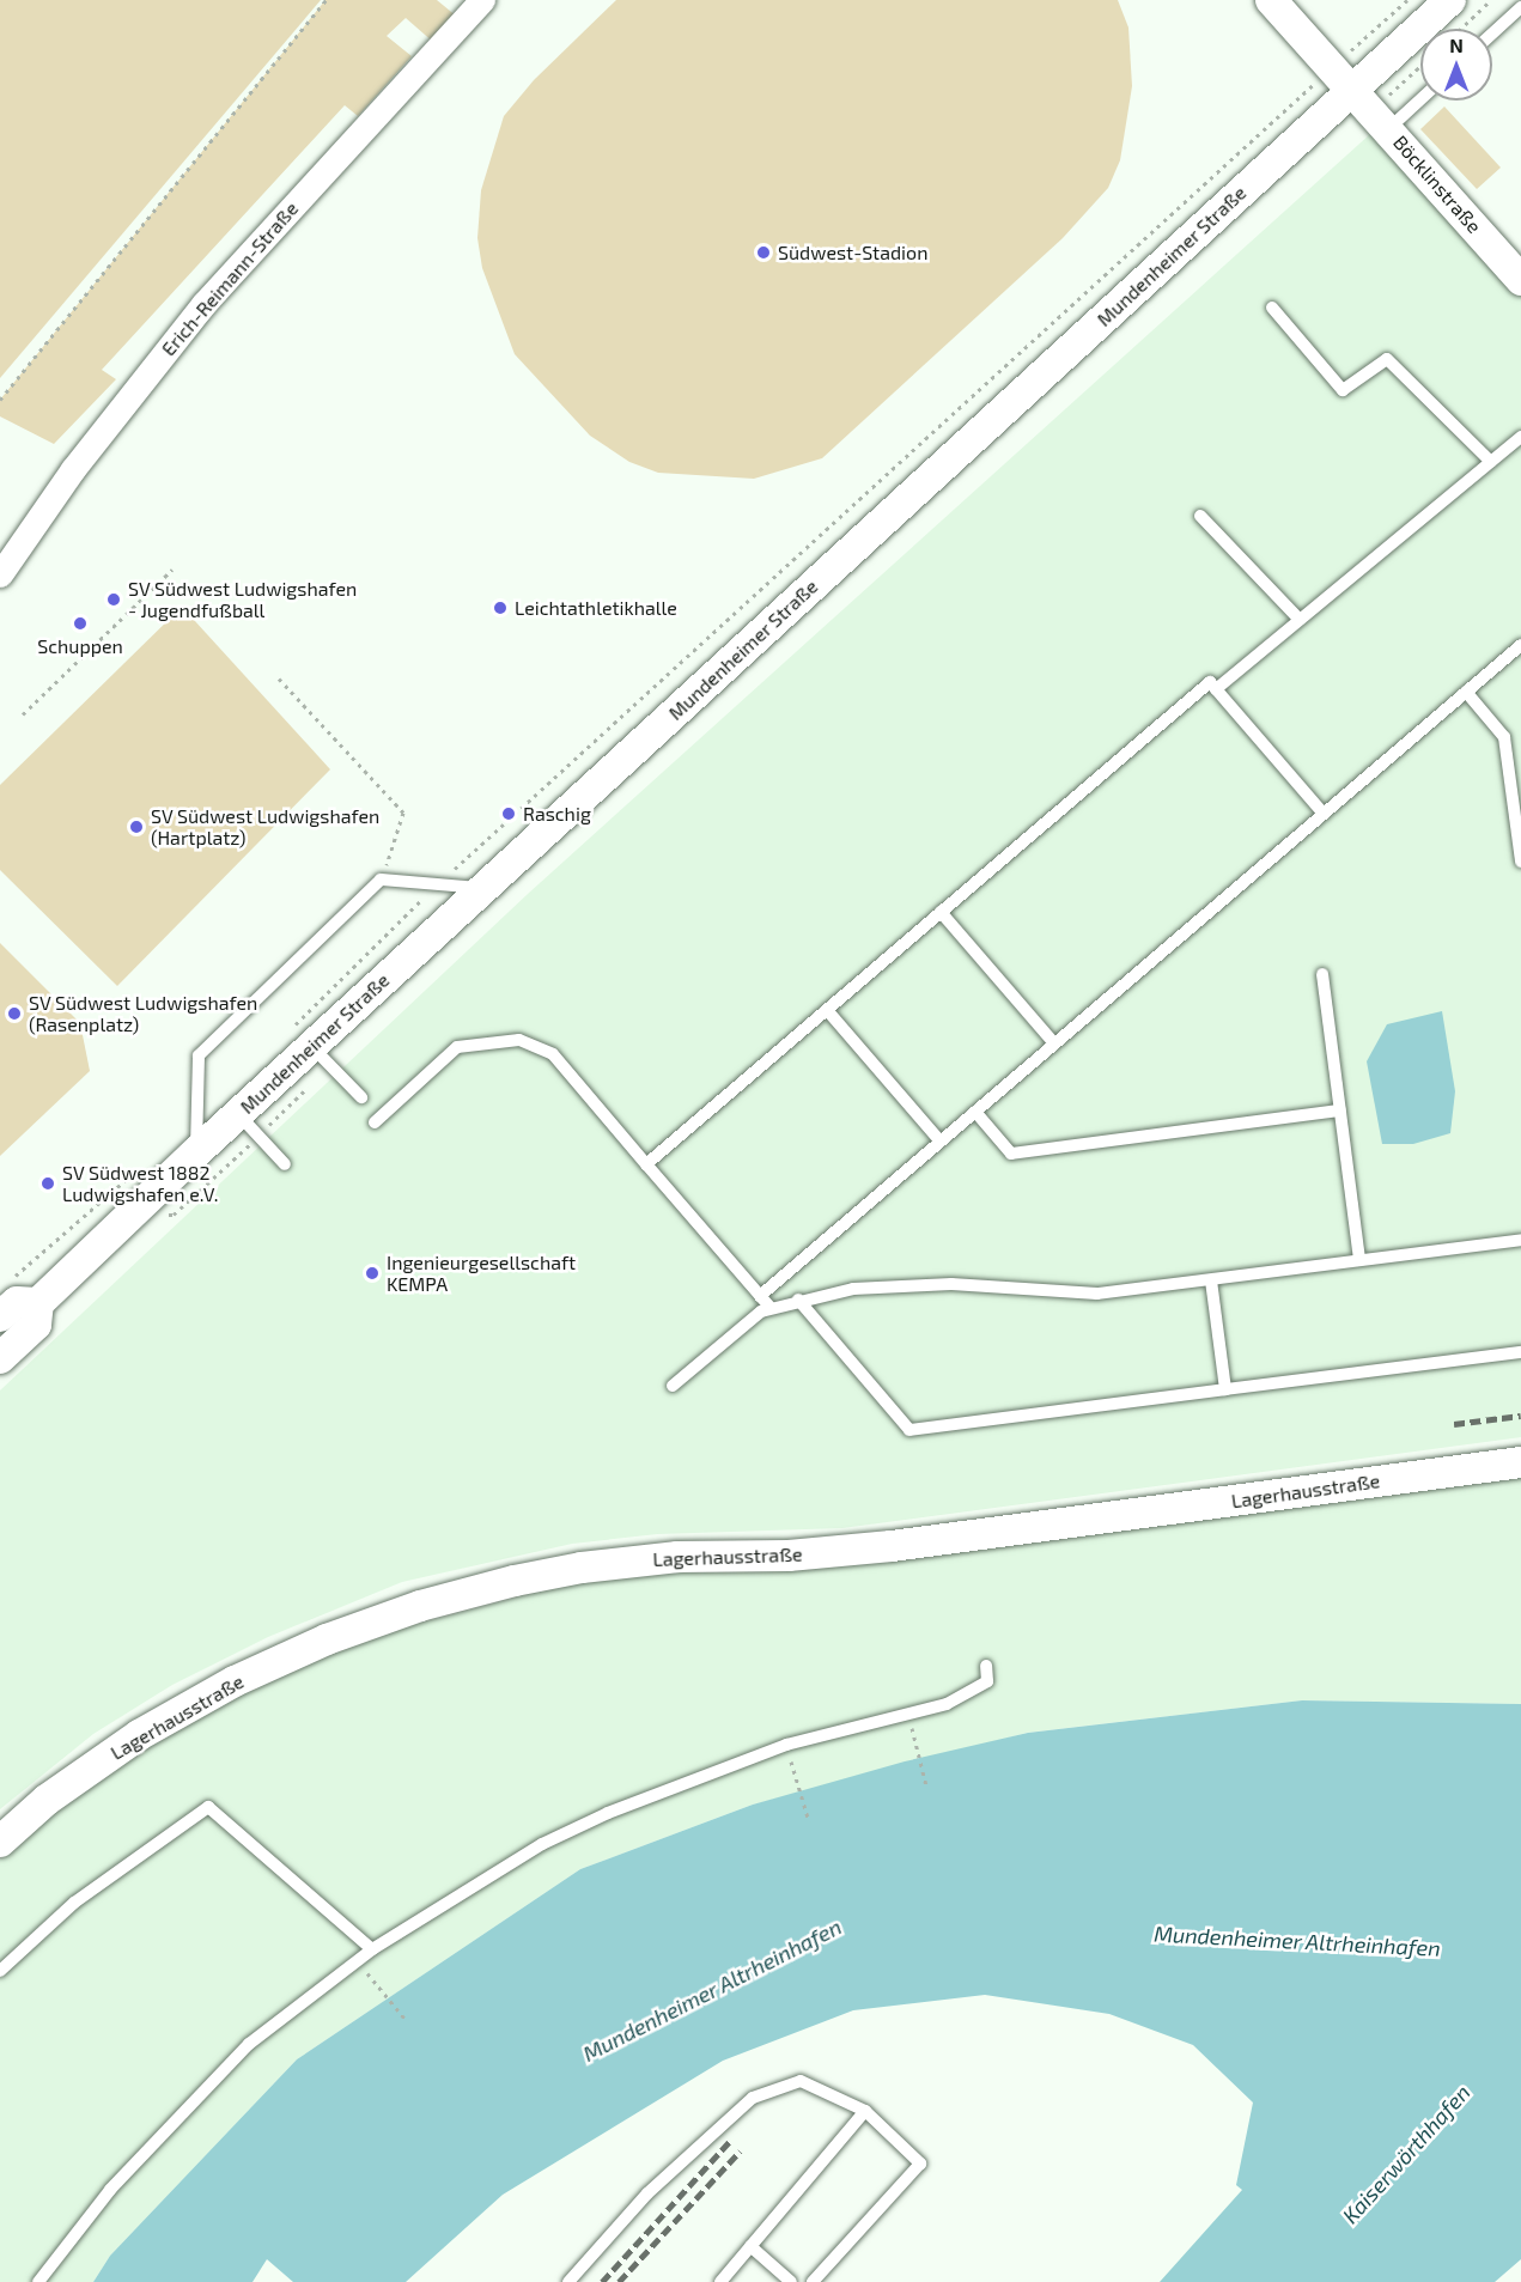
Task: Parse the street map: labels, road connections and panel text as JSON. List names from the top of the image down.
{
  "streets": {
    "street": [
      "Böcklinstraße",
      "Mundenheimer Straße",
      "Erich-Reimann-Straße",
      "Lagerhausstraße"
    ]
  },
  "crossings": [
    ["Böcklinstraße", "Mundenheimer Straße"]
  ],
  "water": ["Mundenheimer Altrheinhafen", "Kaiserwörthhafen"],
  "places": [
    "Südwest-Stadion",
    "SV Südwest Ludwigshafen - Jugendfußball",
    "Leichtathletikhalle",
    "Schuppen",
    "Raschig",
    "SV Südwest Ludwigshafen (Hartplatz)",
    "SV Südwest Ludwigshafen (Rasenplatz)",
    "SV Südwest 1882 Ludwigshafen e.V.",
    "Ingenieurgesellschaft KEMPA"
  ],
  "north": "top"
}
